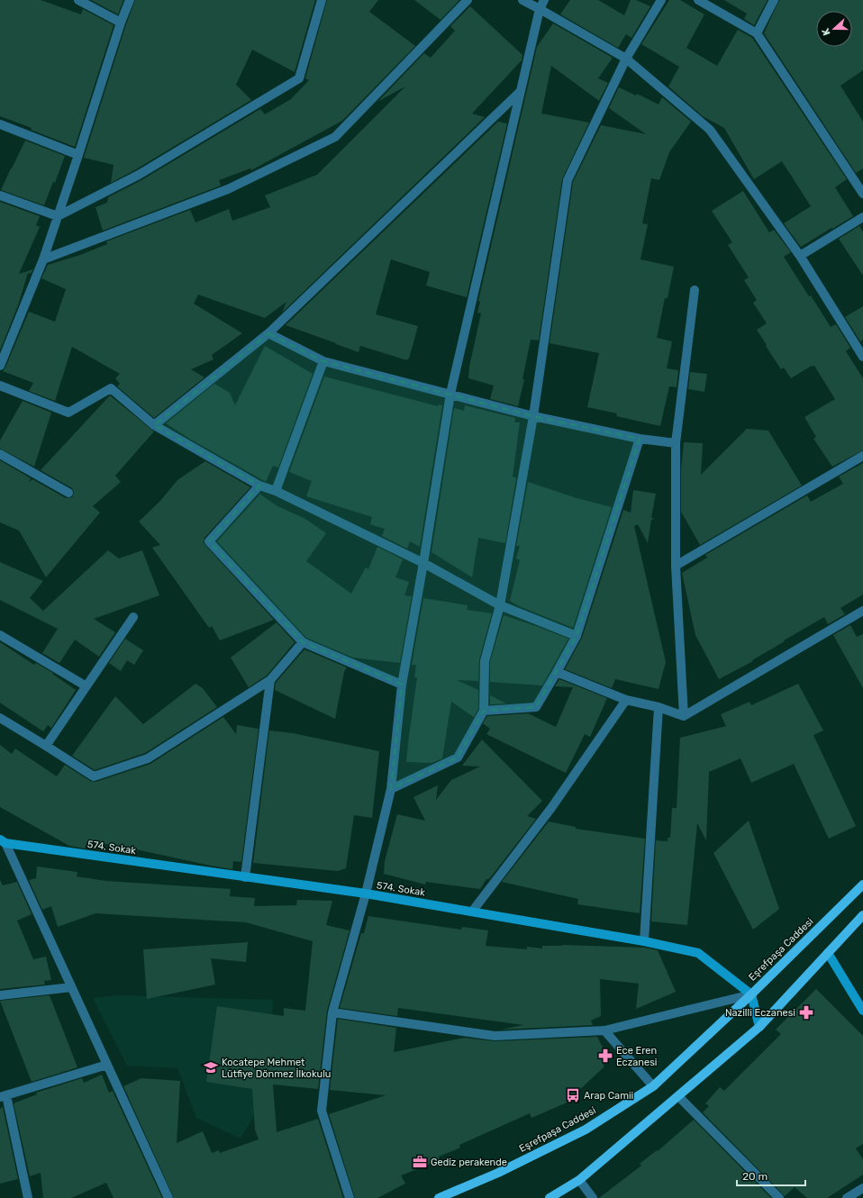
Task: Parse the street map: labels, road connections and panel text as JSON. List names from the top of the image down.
{
  "streets": {
    "main road": ["Eşrefpaşa Caddesi"],
    "street": ["574. Sokak"]
  },
  "crossings": [
    ["574. Sokak", "Eşrefpaşa Caddesi"]
  ],
  "places": {
    "pharmacy": ["Nazilli Eczanesi", "Ece Eren Eczanesi"],
    "school or university": ["Kocatepe Mehmet Lütfiye Dönmez İlkokulu"],
    "bus stop": ["Arap Camii"],
    "office": ["Gediz perakende"]
  },
  "scale_bar": "20 m",
  "north": "left"
}
